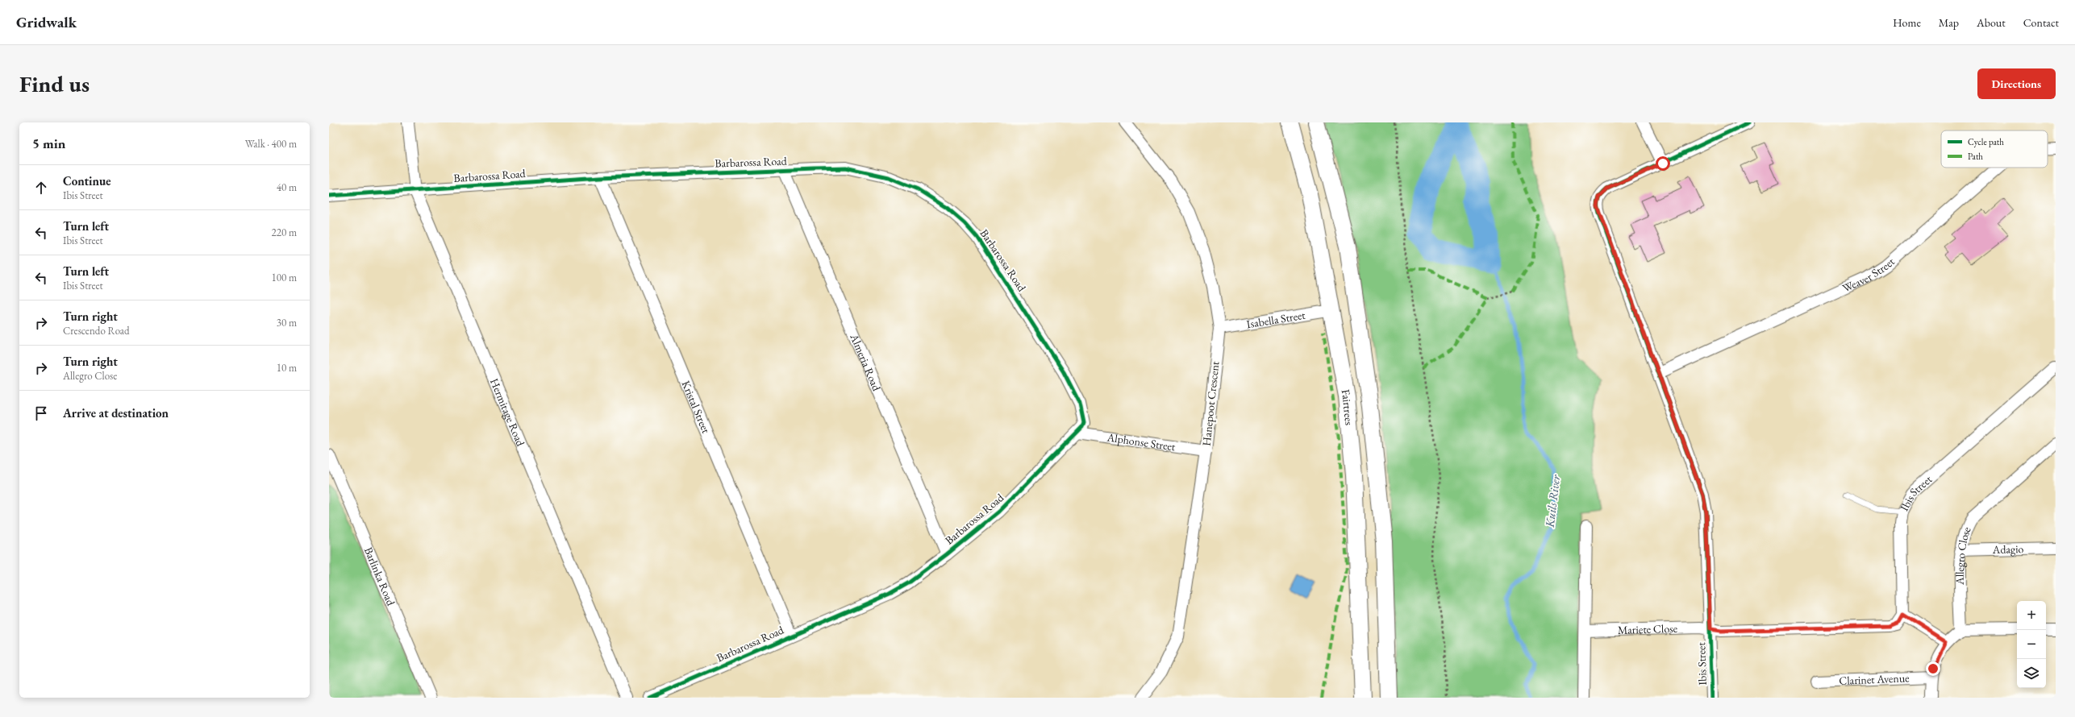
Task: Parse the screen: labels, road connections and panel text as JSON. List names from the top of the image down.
{
  "streets": {
    "main road": ["Fairtrees"],
    "street": [
      "Barbarossa Road",
      "Weaver Street",
      "Isabella Street",
      "Almeria Road",
      "Hanepoot Crescent",
      "Kristal Street",
      "Hermitage Road",
      "Alphonse Street",
      "Ibis Street",
      "Adagio",
      "Allegro Close",
      "Barlinka Road",
      "Mariete Close",
      "Clarinet Avenue"
    ]
  },
  "crossings": [
    ["Barbarossa Road", "Almeria Road"],
    ["Barbarossa Road", "Kristal Street"],
    ["Barbarossa Road", "Hermitage Road"],
    ["Barbarossa Road", "Alphonse Street"],
    ["Weaver Street", "Ibis Street"],
    ["Isabella Street", "Hanepoot Crescent"],
    ["Isabella Street", "Fairtrees"],
    ["Hanepoot Crescent", "Alphonse Street"],
    ["Ibis Street", "Mariete Close"],
    ["Adagio", "Allegro Close"]
  ],
  "water": ["Kuils River"],
  "legend": ["Cycle path", "Path"],
  "page": {
    "header": "Gridwalk",
    "nav": [
      "Home",
      "Map",
      "About",
      "Contact"
    ],
    "buttons": "Directions",
    "title": "Find us",
    "heading": ["5 min", "Walk · 400 m"],
    "list": [
      ["Continue", "Ibis Street", "40 m"],
      ["Turn left", "Ibis Street", "220 m"],
      ["Turn left", "Ibis Street", "100 m"],
      ["Turn right", "Crescendo Road", "30 m"],
      ["Turn right", "Allegro Close", "10 m"],
      "Arrive at destination"
    ],
    "map_buttons": ["+", "−"]
  }
}
